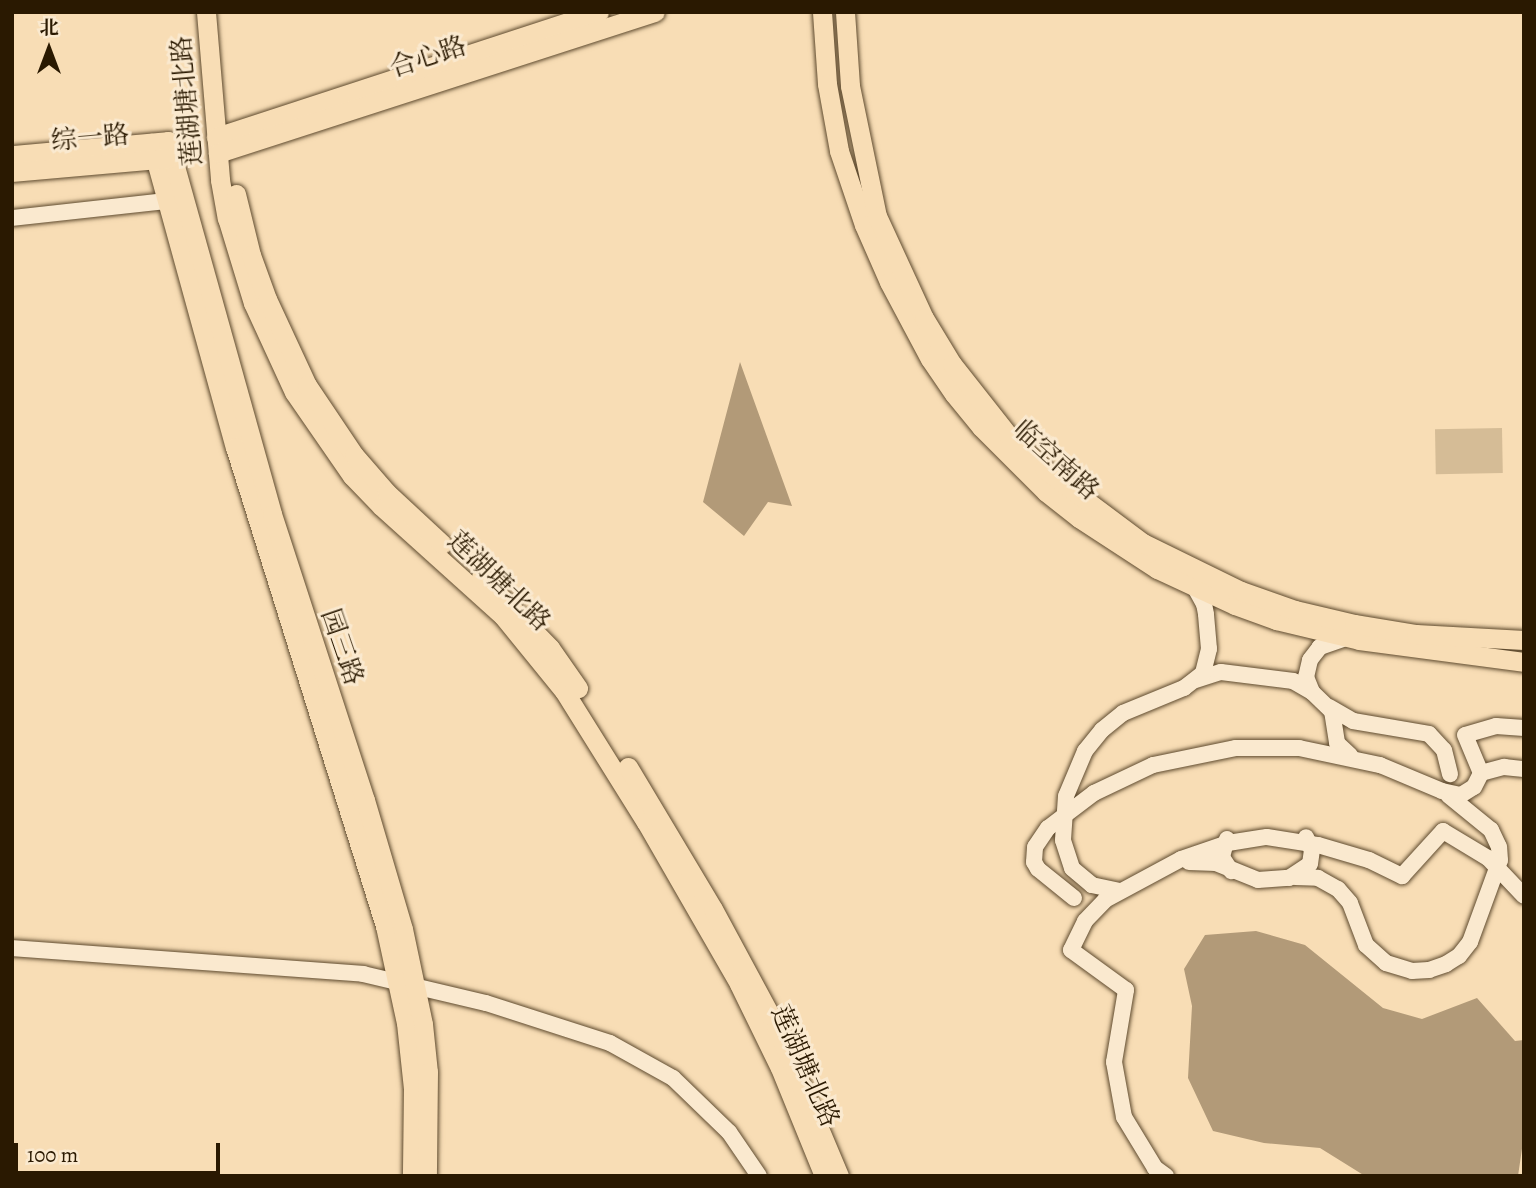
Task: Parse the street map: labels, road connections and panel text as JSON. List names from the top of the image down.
{
  "streets": {
    "main road": [
      "合心路",
      "莲湖塘北路",
      "综一路",
      "临空南路",
      "园三路"
    ]
  },
  "crossings": [
    ["合心路", "莲湖塘北路"],
    ["综一路", "园三路"]
  ],
  "scale_bar": "100 m",
  "north": "top"
}
